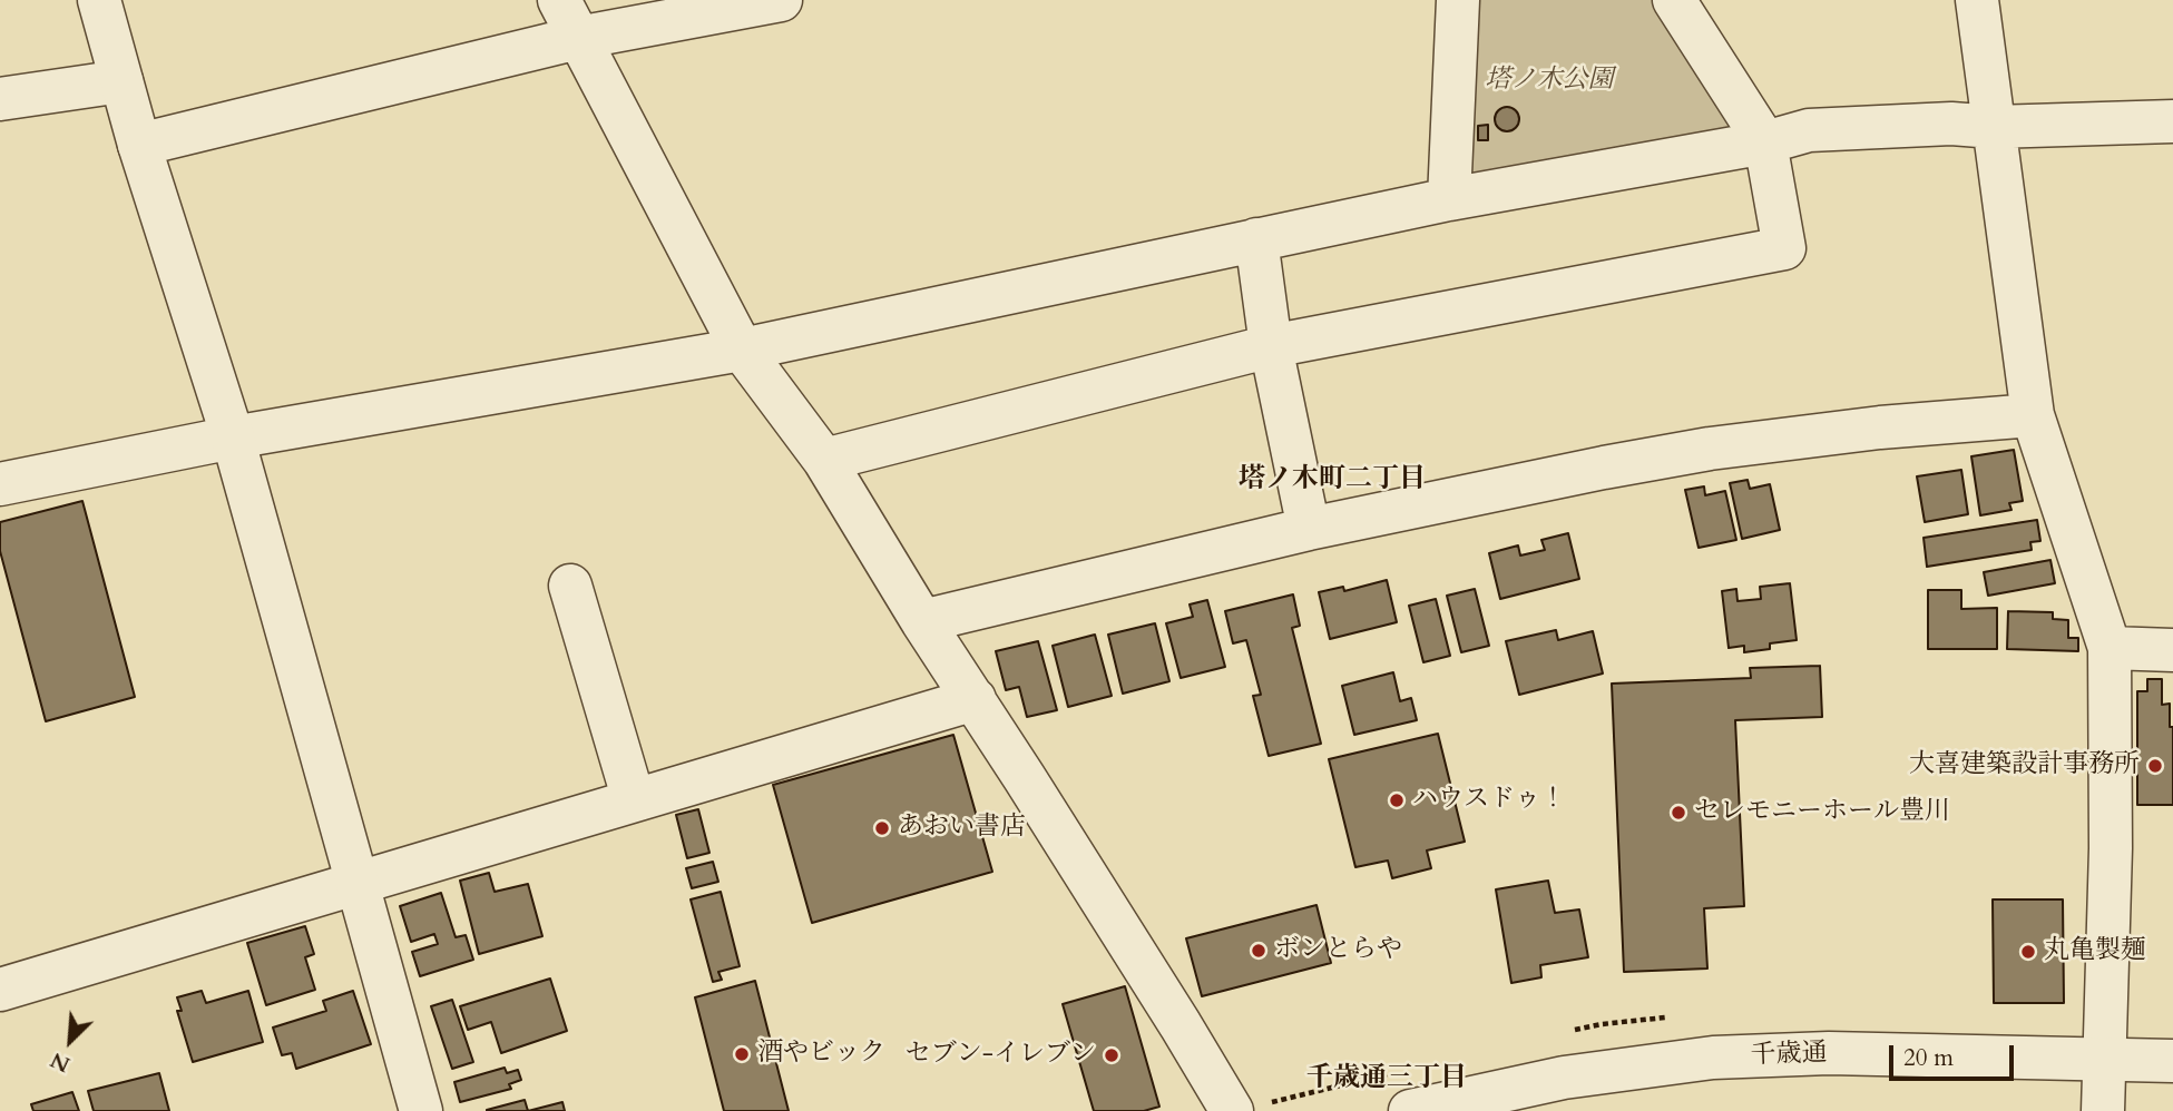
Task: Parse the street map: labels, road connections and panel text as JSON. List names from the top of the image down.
{
  "streets": {
    "street": ["千歳通"]
  },
  "districts": ["塔ノ木町二丁目", "千歳通三丁目"],
  "parks": ["塔ノ木公園"],
  "places": [
    "大喜建築設計事務所",
    "ハウスドゥ！",
    "セレモニーホール豊川",
    "あおい書店",
    "ボンとらや",
    "丸亀製麺",
    "酒やビック",
    "セブン-イレブン"
  ],
  "scale_bar": "20 m",
  "north": "bottom left"
}
